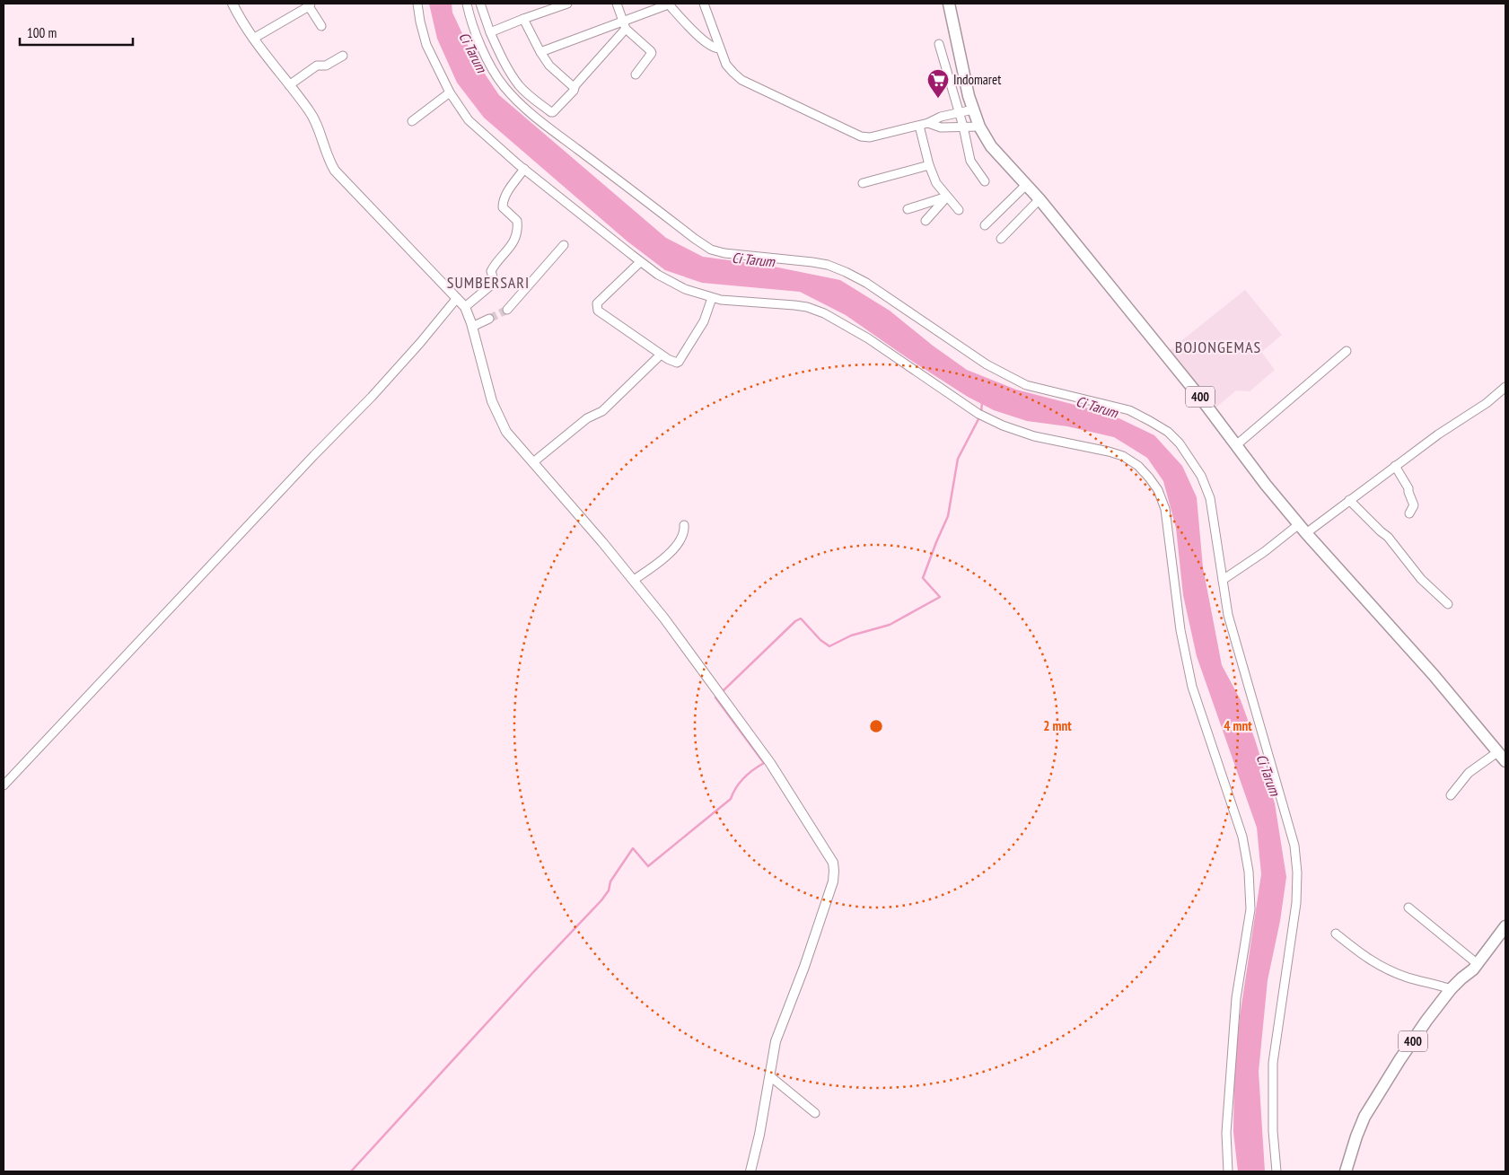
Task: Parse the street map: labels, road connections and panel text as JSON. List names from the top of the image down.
{
  "streets": {
    "main road": ["400"]
  },
  "districts": ["SUMBERSARI", "BOJONGEMAS"],
  "water": ["Ci Tarum"],
  "places": {
    "supermarket": ["Indomaret"]
  },
  "scale_bar": "100 m",
  "rings": ["2 mnt", "4 mnt"]
}
